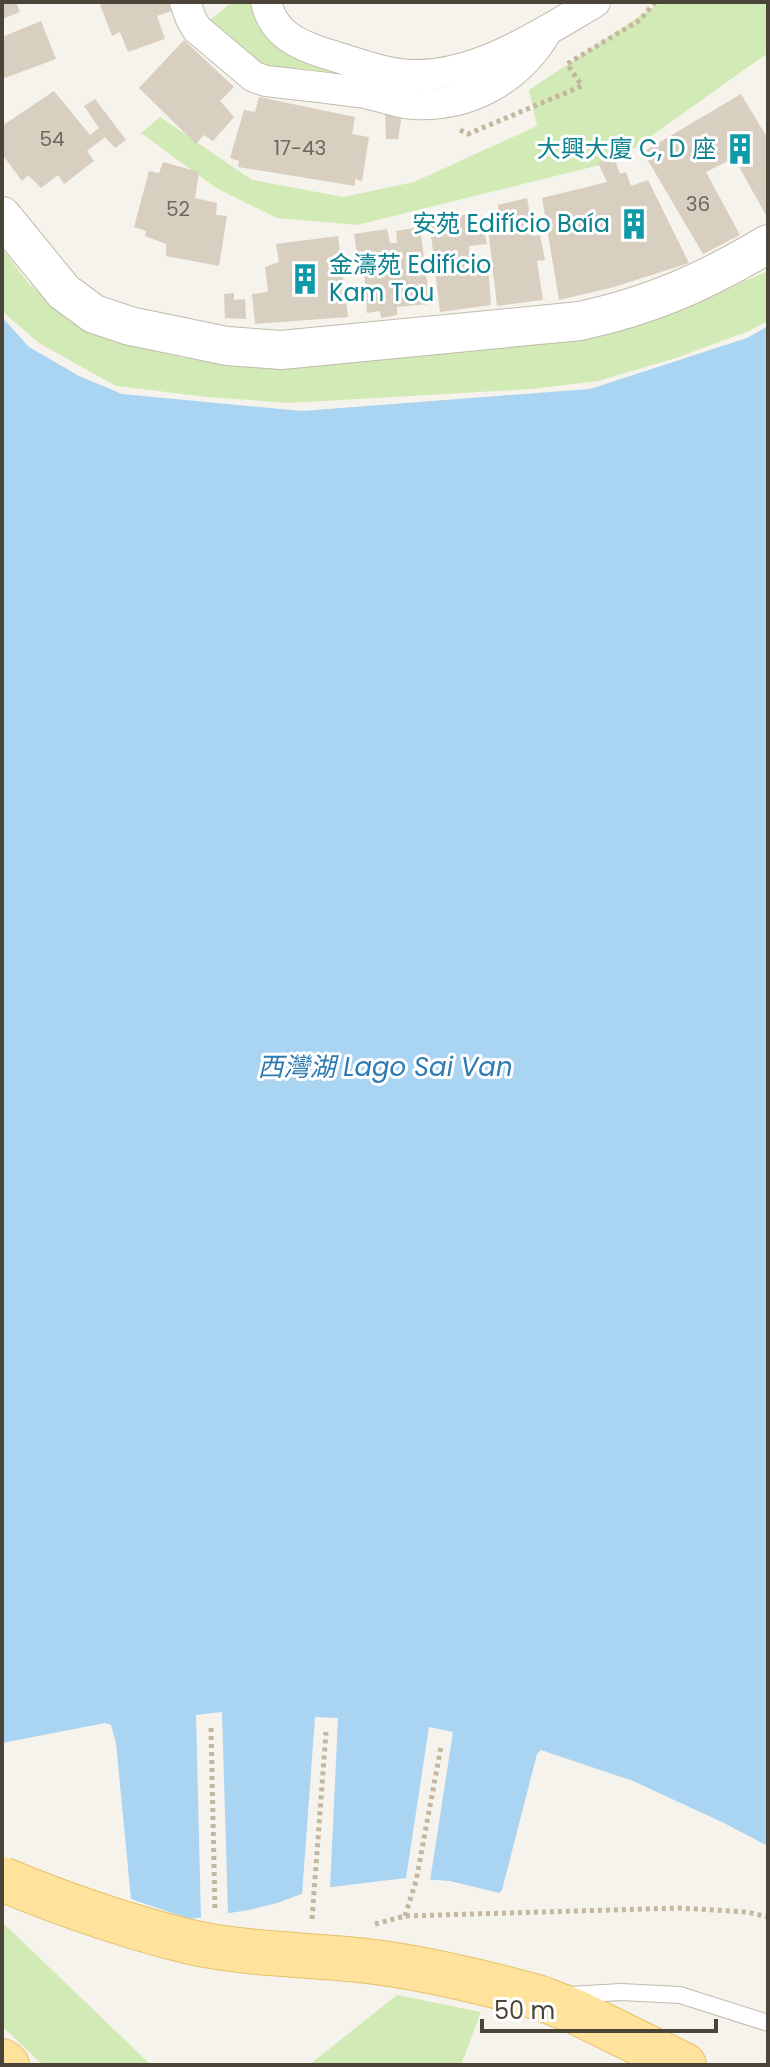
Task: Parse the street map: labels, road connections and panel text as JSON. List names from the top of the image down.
{
  "water": ["西灣湖 Lago Sai Van"],
  "places": {
    "building": ["大興大廈 C, D 座", "安苑 Edifício Baía", "金濤苑 Edifício Kam Tou"]
  },
  "house_numbers": [
    "54",
    "17-43",
    "36",
    "52"
  ],
  "scale_bar": "50 m"
}
